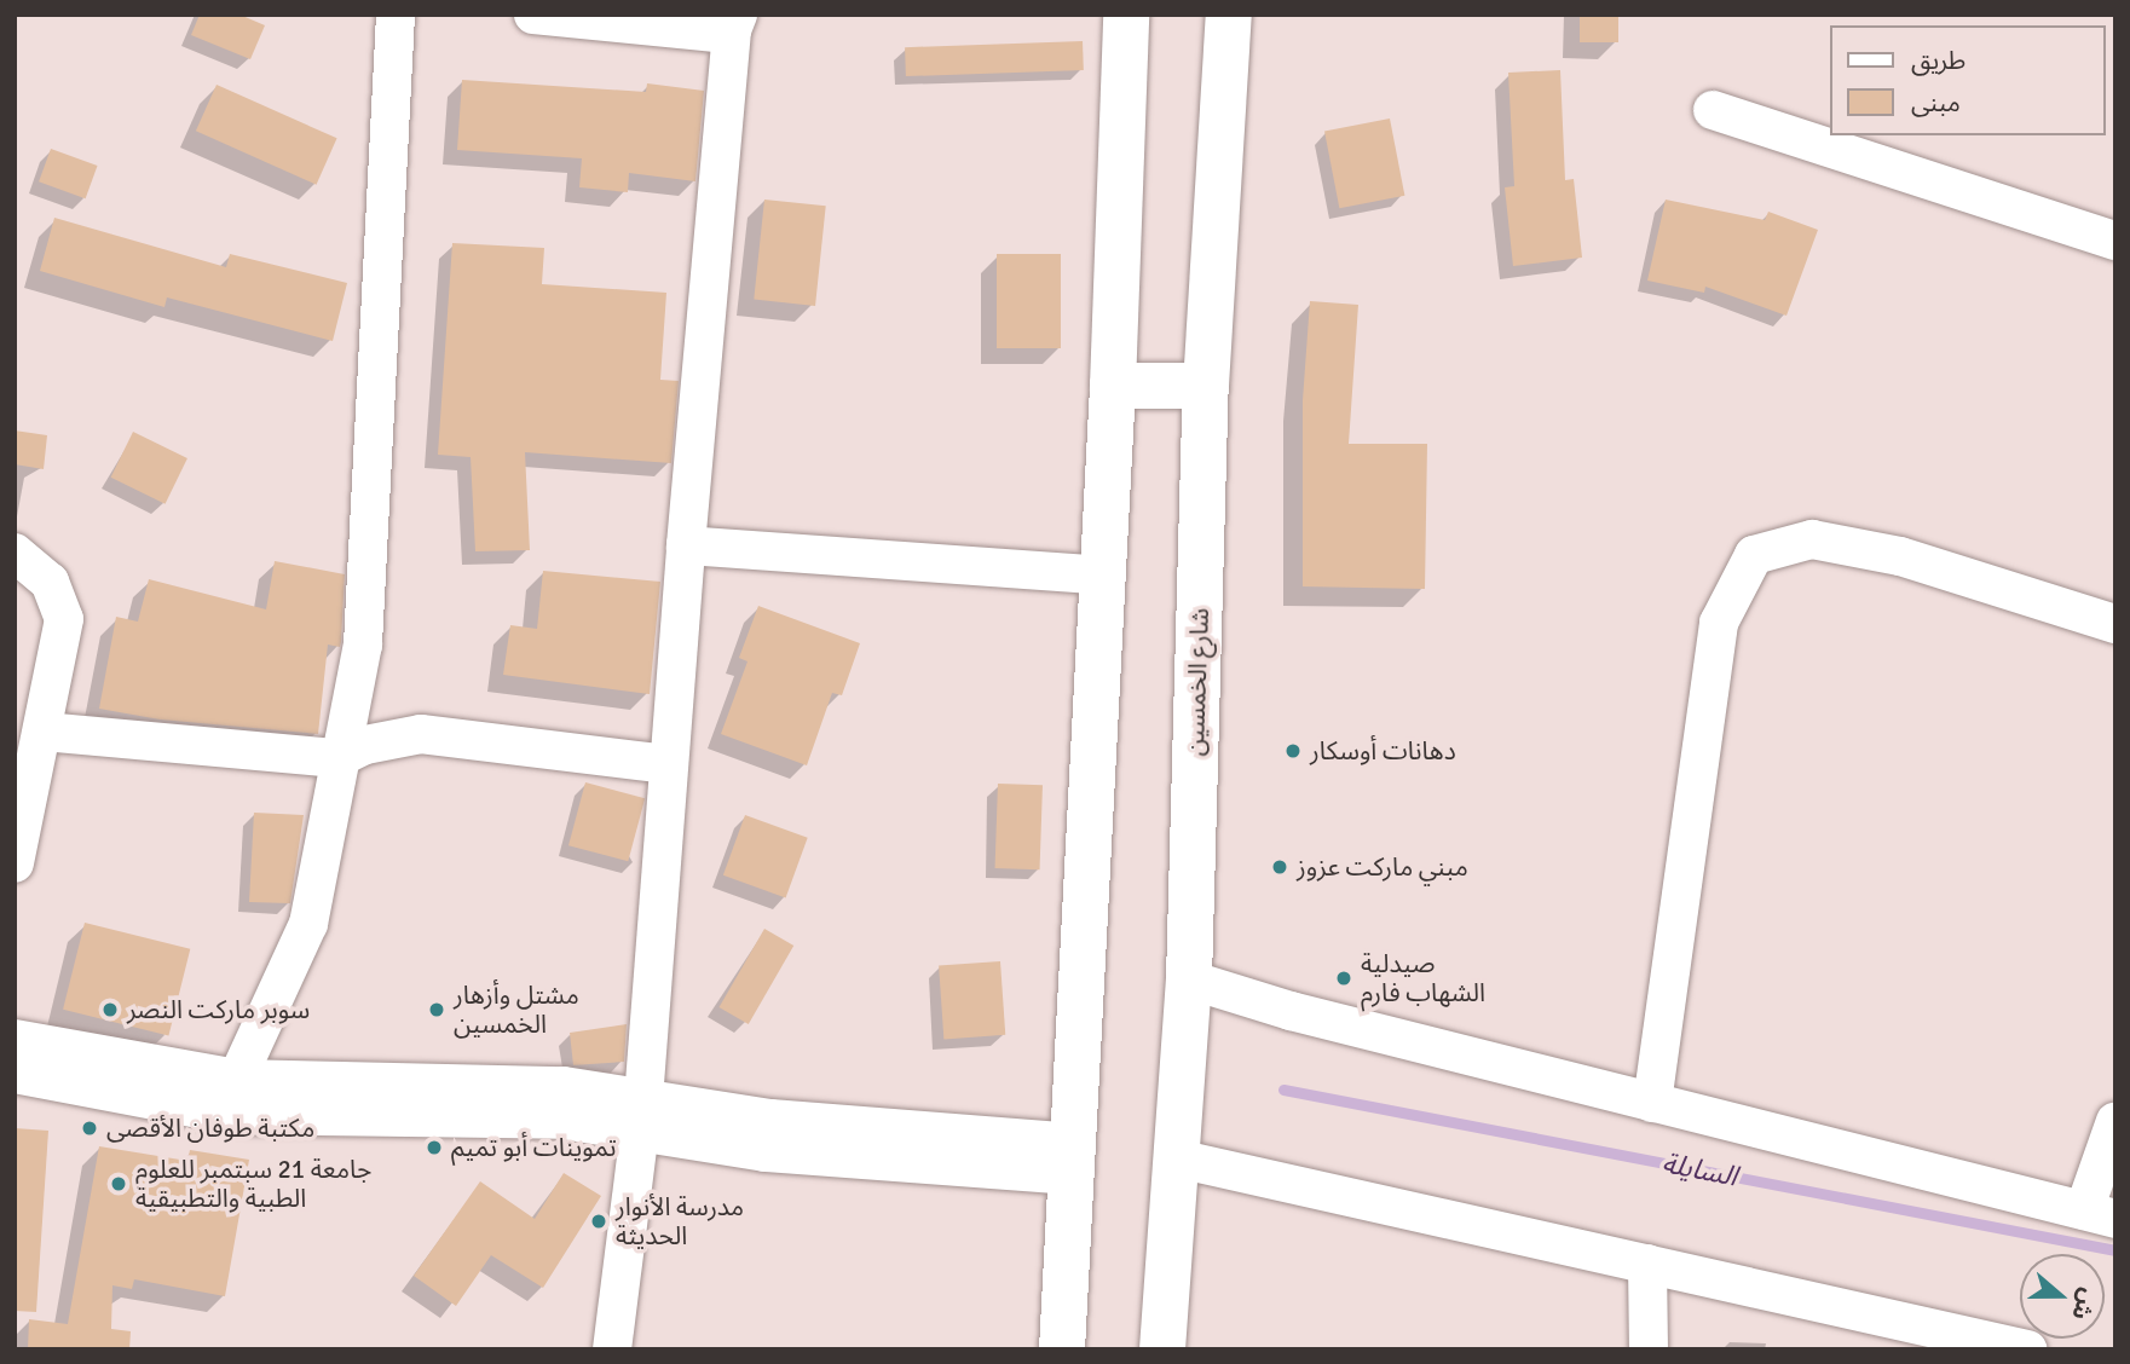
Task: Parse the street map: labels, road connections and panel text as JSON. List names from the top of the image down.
{
  "streets": {
    "main road": ["شارع الخمسين"]
  },
  "water": ["السايلة"],
  "places": [
    "دهانات أوسكار",
    "مبني ماركت عزوز",
    "صيدلية الشهاب فارم",
    "سوبر ماركت النصر",
    "مشتل وأزهار الخمسين",
    "مكتبة طوفان الأقصى",
    "تموينات أبو تميم",
    "جامعة 21 سبتمبر للعلوم الطبية والتطبيقية",
    "مدرسة الأنوار الحديثة"
  ],
  "legend": ["طريق", "مبنى"],
  "north": "right"
}
